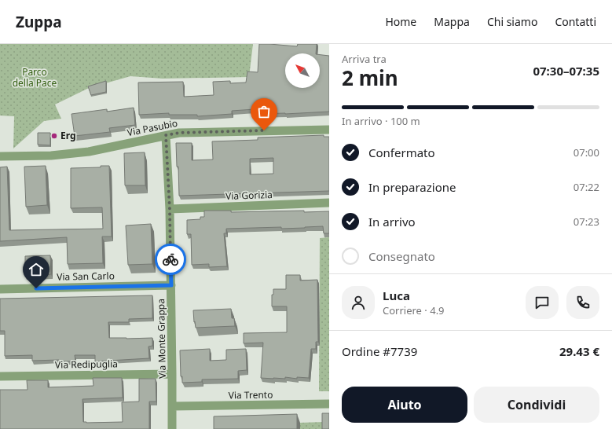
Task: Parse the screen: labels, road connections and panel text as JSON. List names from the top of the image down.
{
  "streets": {
    "street": [
      "Via Pasubio",
      "Via Gorizia",
      "Via San Carlo",
      "Via Monte Grappa",
      "Via Redipuglia",
      "Via Trento"
    ]
  },
  "crossings": [
    ["Via Pasubio", "Via Monte Grappa"],
    ["Via Gorizia", "Via Monte Grappa"],
    ["Via San Carlo", "Via Monte Grappa"],
    ["Via Monte Grappa", "Via Redipuglia"],
    ["Via Monte Grappa", "Via Trento"]
  ],
  "parks": ["Parco della Pace"],
  "places": ["Erg"],
  "north": "top left",
  "page": {
    "header": "Zuppa",
    "nav": [
      "Home",
      "Mappa",
      "Chi siamo",
      "Contatti"
    ],
    "heading": ["2 min", "Arriva tra", "07:30–07:35"],
    "panel": [
      "Luca",
      "Corriere · 4.9",
      "Ordine #7739",
      "29.43 €"
    ],
    "bar": "In arrivo · 100 m",
    "list": [
      ["Confermato", "07:00"],
      ["In preparazione", "07:22"],
      ["In arrivo", "07:23"],
      "Consegnato"
    ],
    "buttons": ["Aiuto", "Condividi"]
  }
}
